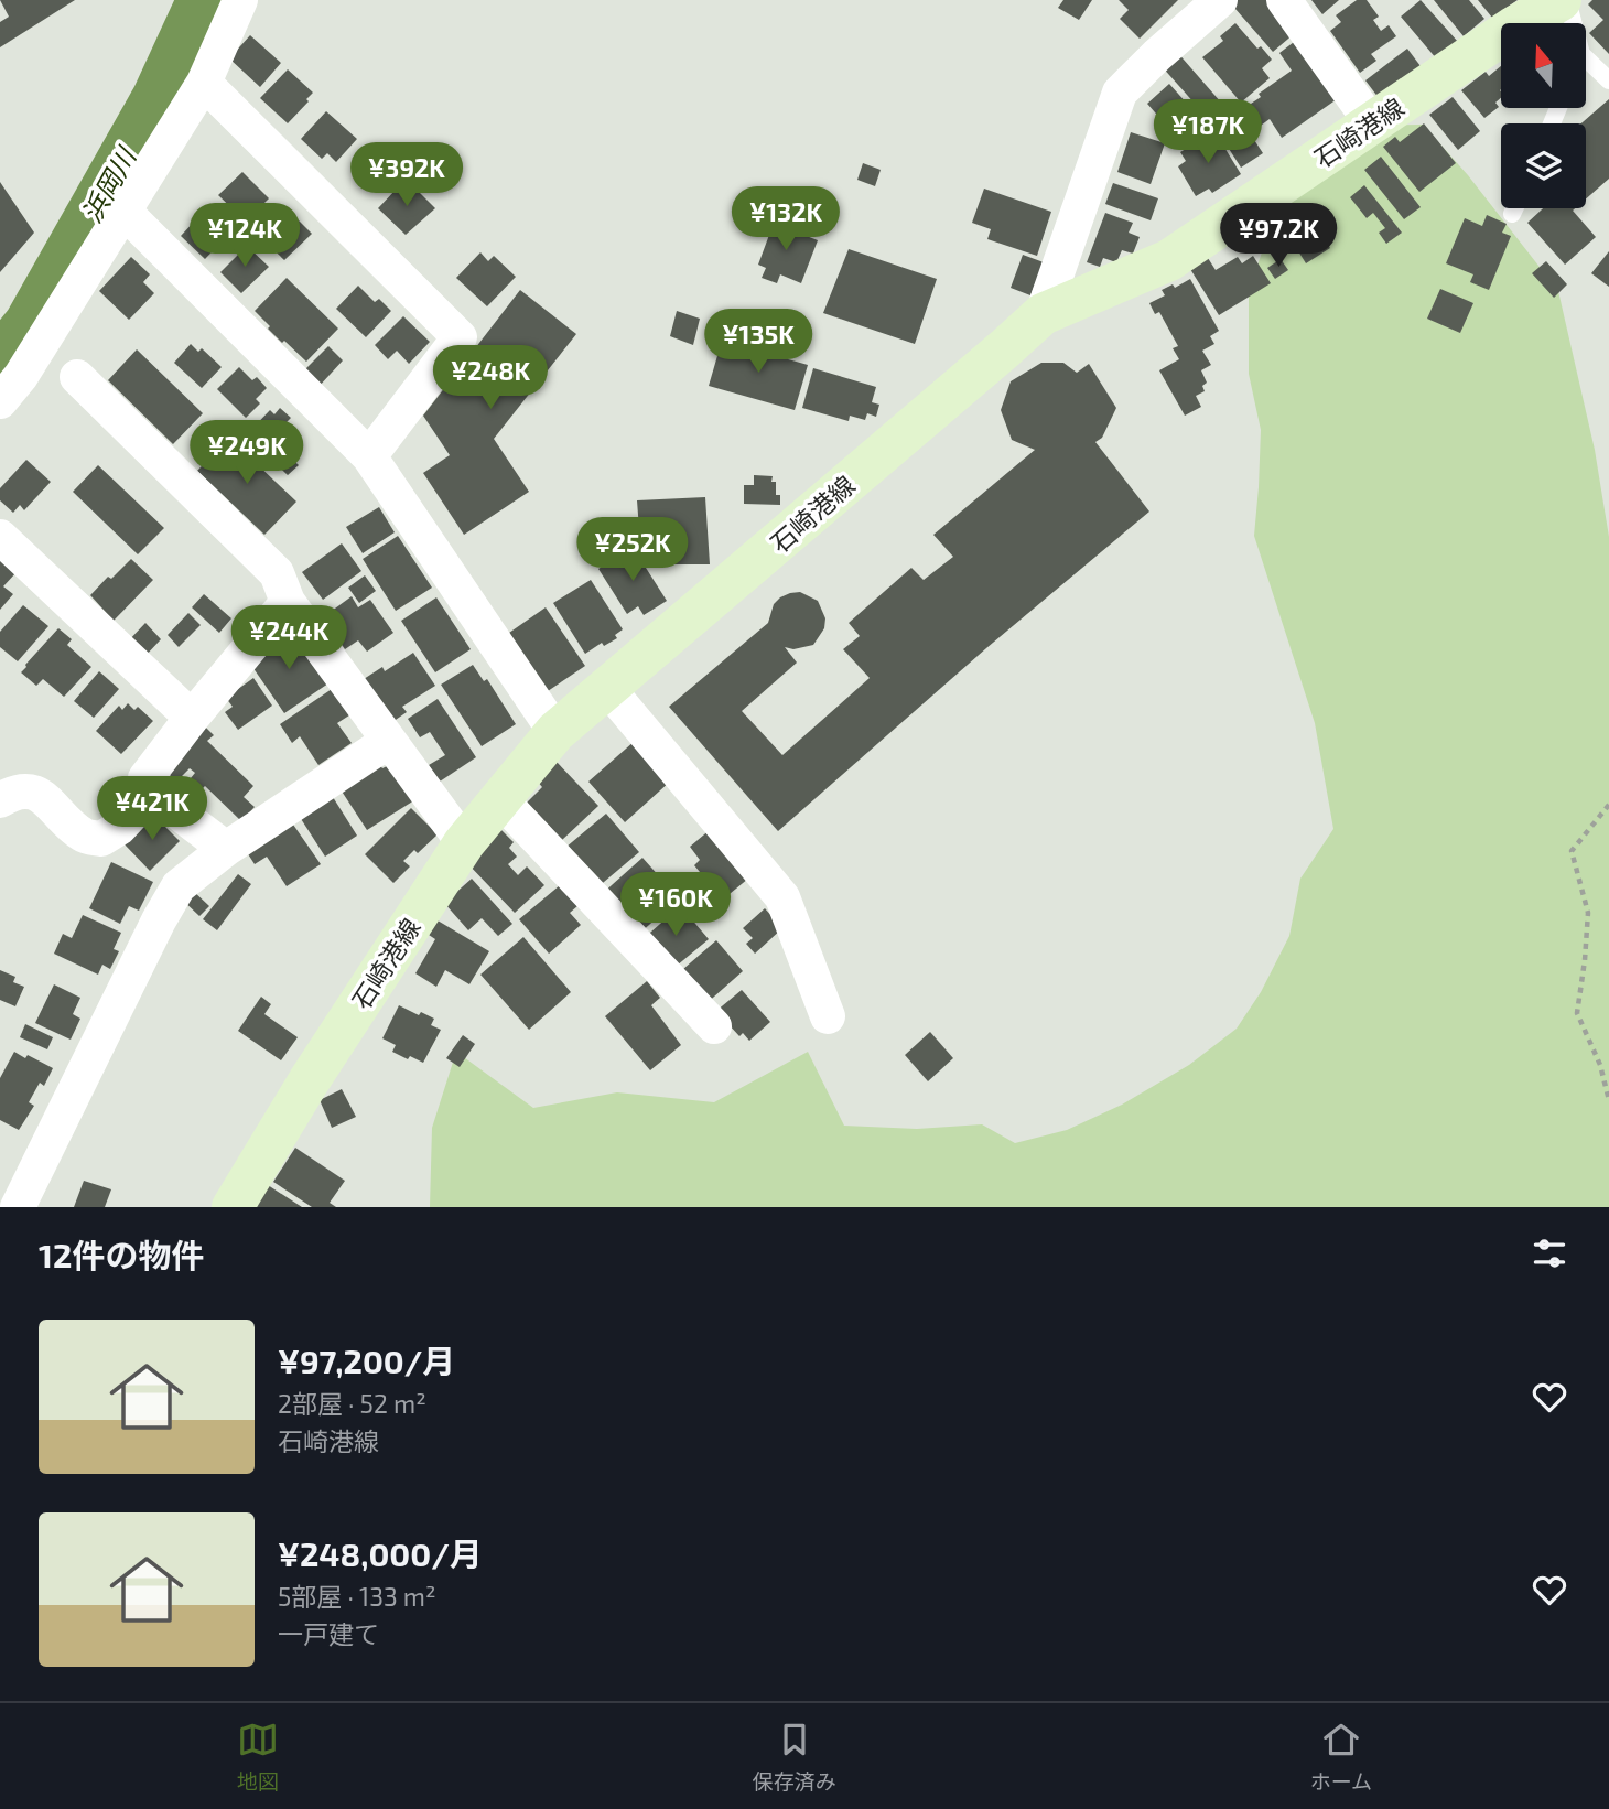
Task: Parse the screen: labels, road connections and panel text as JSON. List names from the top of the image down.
{
  "streets": {
    "main road": ["石崎港線"]
  },
  "water": ["浜岡川"],
  "north": "top",
  "page": {
    "price": [
      "¥187K",
      "¥392K",
      "¥132K",
      "¥124K",
      "¥97.2K",
      "¥135K",
      "¥248K",
      "¥249K",
      "¥252K",
      "¥244K",
      "¥421K",
      "¥160K"
    ],
    "heading": "12件の物件",
    "list": [
      {
        "name": "¥97,200/月",
        "note": "2部屋 · 52 m² · 石崎港線"
      },
      {
        "name": "¥248,000/月",
        "note": "5部屋 · 133 m² · 一戸建て"
      }
    ],
    "tabs": ["地図", "保存済み", "ホーム"]
  }
}
